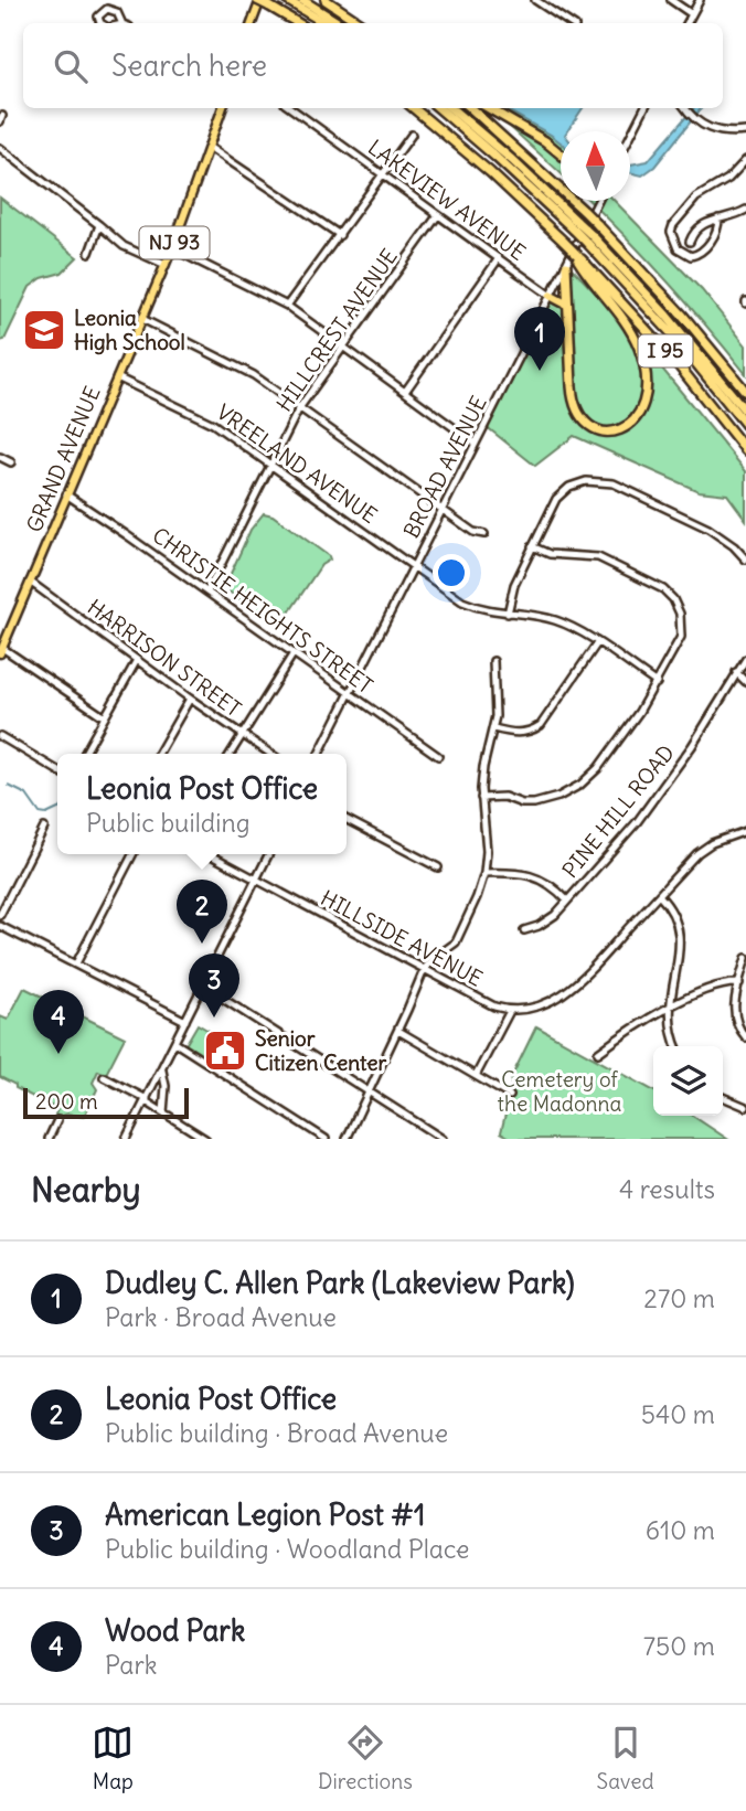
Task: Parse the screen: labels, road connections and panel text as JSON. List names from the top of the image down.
{
  "streets": {
    "highway": ["I 95"],
    "main road": ["NJ 93", "GRAND AVENUE"],
    "street": [
      "LAKEVIEW AVENUE",
      "HILLCREST AVENUE",
      "VREELAND AVENUE",
      "BROAD AVENUE",
      "CHRISTIE HEIGHTS STREET",
      "HARRISON STREET",
      "PINE HILL ROAD",
      "HILLSIDE AVENUE"
    ]
  },
  "crossings": [
    ["LAKEVIEW AVENUE", "HILLCREST AVENUE"],
    ["LAKEVIEW AVENUE", "BROAD AVENUE"],
    ["HILLCREST AVENUE", "VREELAND AVENUE"],
    ["HILLCREST AVENUE", "CHRISTIE HEIGHTS STREET"],
    ["GRAND AVENUE", "VREELAND AVENUE"],
    ["GRAND AVENUE", "CHRISTIE HEIGHTS STREET"],
    ["GRAND AVENUE", "HARRISON STREET"],
    ["VREELAND AVENUE", "BROAD AVENUE"],
    ["BROAD AVENUE", "CHRISTIE HEIGHTS STREET"]
  ],
  "parks": ["Cemetery of the Madonna"],
  "places": {
    "school or university": ["Leonia High School"],
    "public building": ["Senior Citizen Center"]
  },
  "scale_bar": "200 m",
  "north": "top",
  "page": {
    "search": "Search here",
    "pins": [
      "1",
      "2",
      "3",
      "4"
    ],
    "popup": ["Leonia Post Office", "Public building"],
    "scale": "200 m",
    "heading": ["Nearby", "4 results"],
    "list": [
      {
        "mark": "1",
        "name": "Dudley C. Allen Park (Lakeview Park)",
        "note": "Park · Broad Avenue",
        "value": "270 m"
      },
      {
        "mark": "2",
        "name": "Leonia Post Office",
        "note": "Public building · Broad Avenue",
        "value": "540 m"
      },
      {
        "mark": "3",
        "name": "American Legion Post #1",
        "note": "Public building · Woodland Place",
        "value": "610 m"
      },
      {
        "mark": "4",
        "name": "Wood Park",
        "note": "Park",
        "value": "750 m"
      }
    ],
    "nav": ["Map", "Directions", "Saved"]
  }
}
